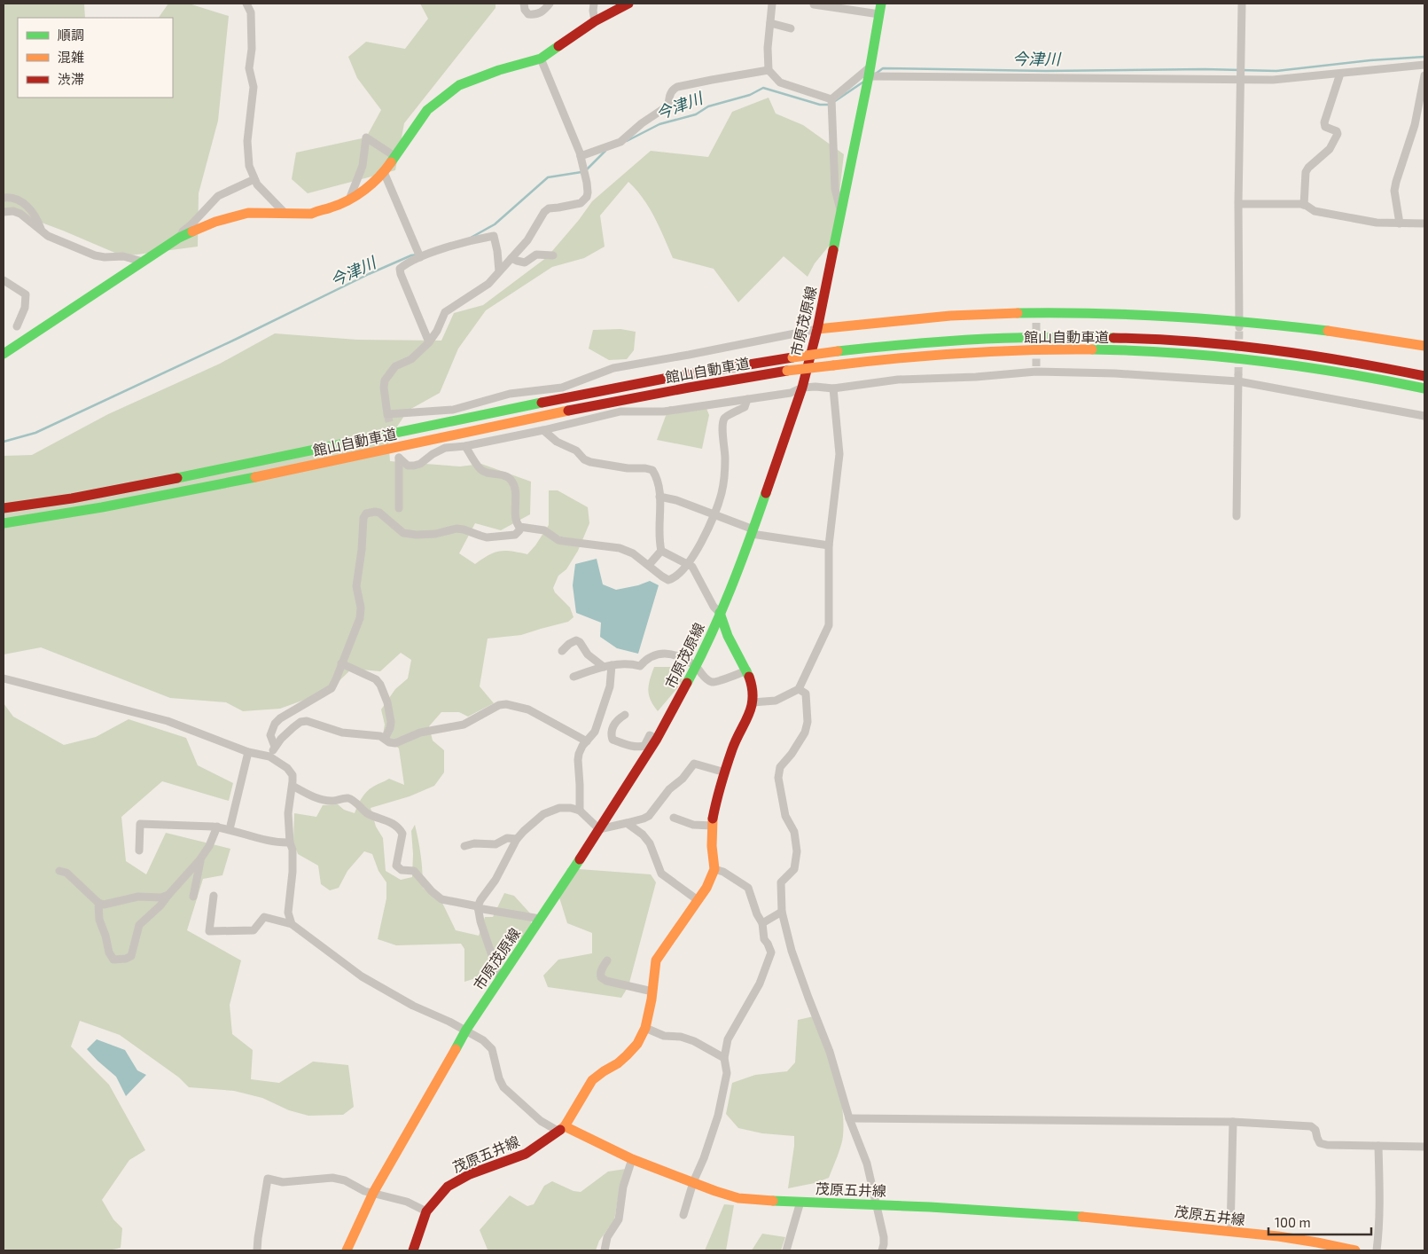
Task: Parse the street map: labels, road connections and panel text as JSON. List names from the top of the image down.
{
  "streets": {
    "main road": ["市原茂原線", "館山自動車道", "茂原五井線"]
  },
  "water": ["今津川"],
  "legend": ["順調", "混雑", "渋滞"],
  "scale_bar": "100 m"
}
